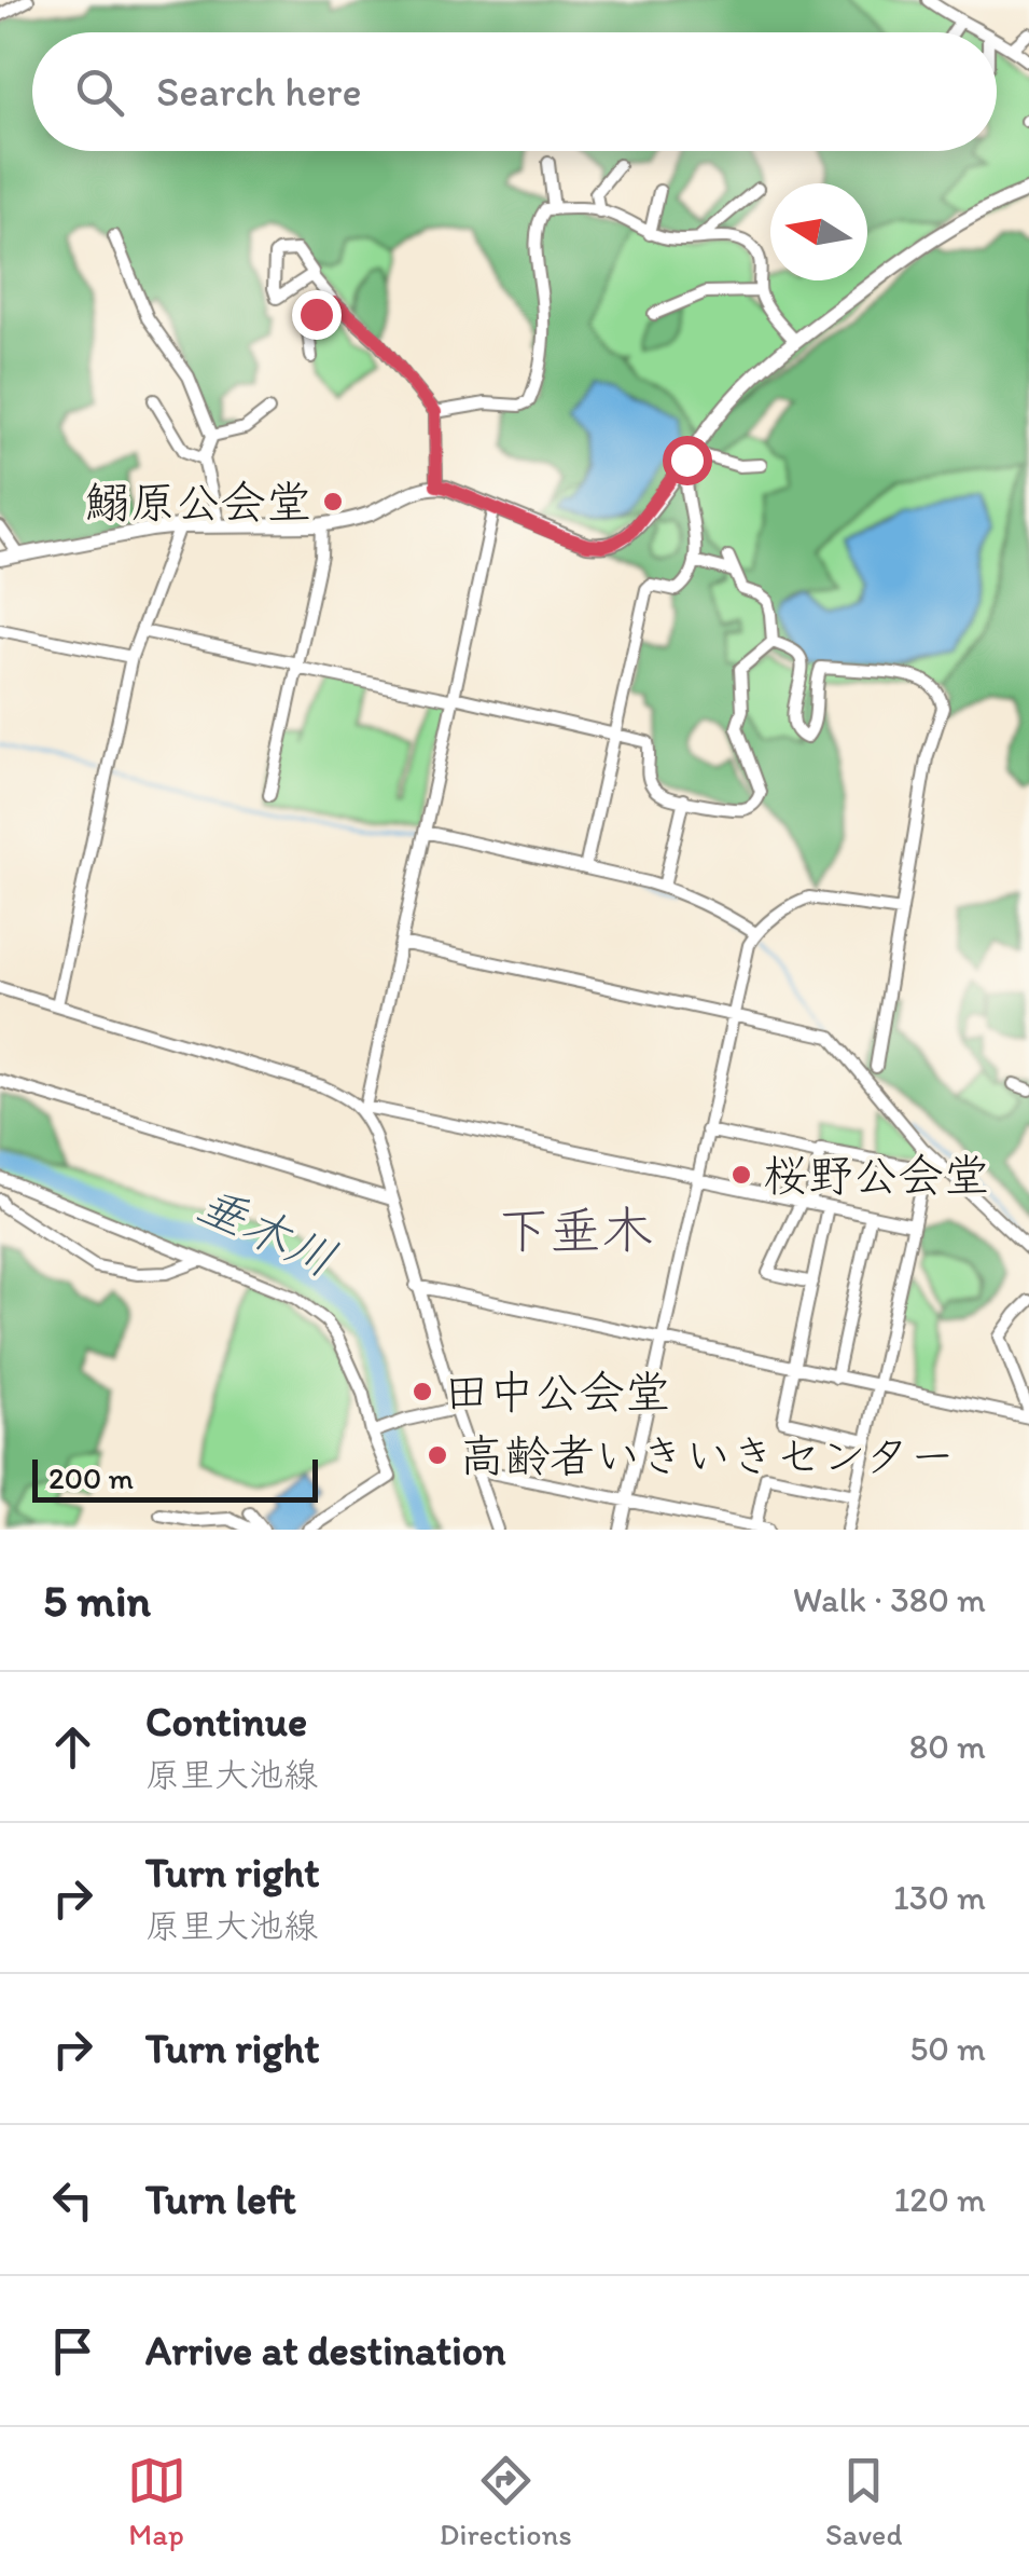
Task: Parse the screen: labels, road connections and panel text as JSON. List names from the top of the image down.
{
  "districts": ["下垂木"],
  "water": ["垂木川"],
  "places": [
    "鰯原公会堂",
    "桜野公会堂",
    "田中公会堂",
    "高齢者いきいきセンター"
  ],
  "scale_bar": "200 m",
  "north": "left",
  "page": {
    "search": "Search here",
    "scale": "200 m",
    "heading": ["5 min", "Walk · 380 m"],
    "list": [
      ["Continue", "原里大池線", "80 m"],
      ["Turn right", "原里大池線", "130 m"],
      ["Turn right", "50 m"],
      ["Turn left", "120 m"],
      "Arrive at destination"
    ],
    "nav": ["Map", "Directions", "Saved"]
  }
}
